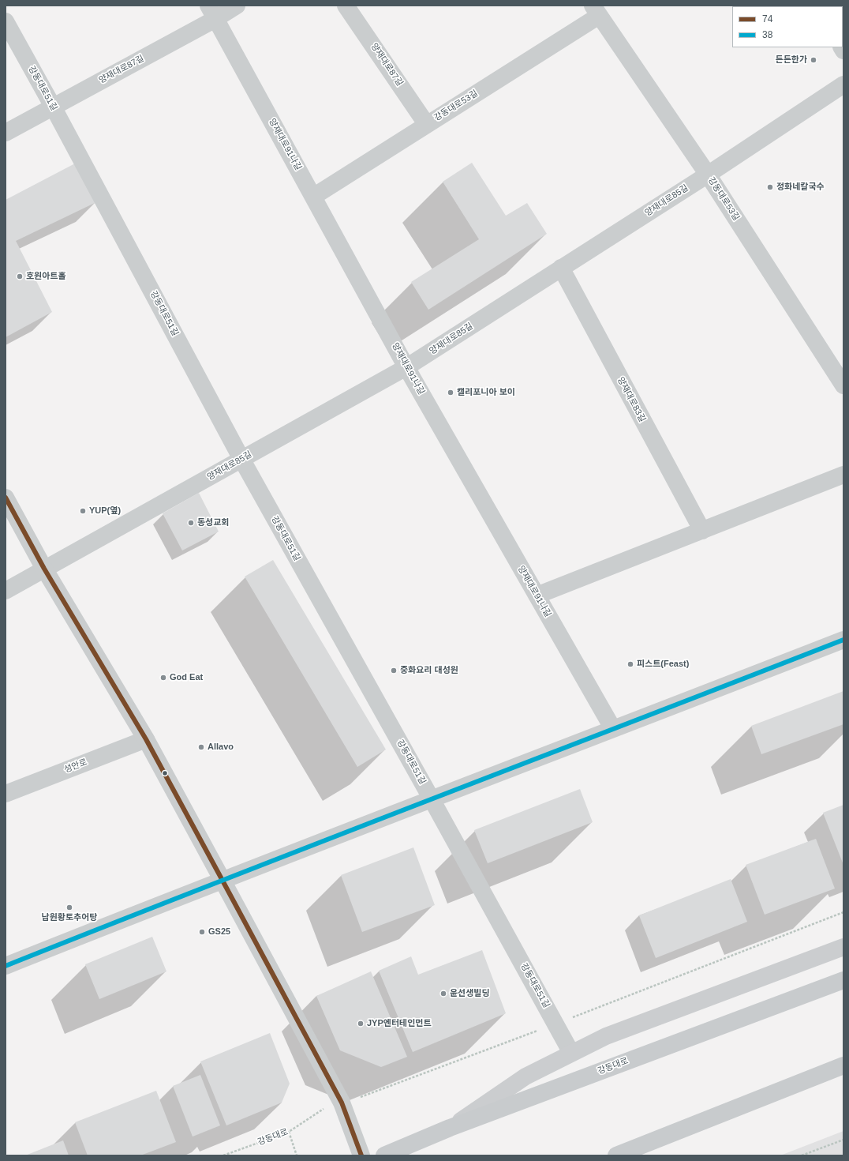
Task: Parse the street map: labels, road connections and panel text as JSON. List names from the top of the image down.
{
  "streets": {
    "main road": ["강동대로"],
    "street": [
      "양재대로87길",
      "강동대로51길",
      "강동대로53길",
      "양재대로91나길",
      "양재대로85길",
      "양재대로83길",
      "성안로"
    ]
  },
  "crossings": [
    ["양재대로87길", "강동대로51길"],
    ["양재대로87길", "강동대로53길"],
    ["양재대로87길", "양재대로91나길"],
    ["강동대로51길", "양재대로85길"],
    ["강동대로53길", "양재대로91나길"],
    ["강동대로53길", "양재대로85길"],
    ["양재대로91나길", "양재대로85길"],
    ["양재대로85길", "양재대로83길"]
  ],
  "places": [
    "든든한가",
    "정화네칼국수",
    "호원아트홀",
    "캘리포니아 보이",
    "YUP(옆)",
    "동성교회",
    "피스트(Feast)",
    "중화요리 대성원",
    "God Eat",
    "Allavo",
    "남원황토추어탕",
    "GS25",
    "윤선생빌딩",
    "JYP엔터테인먼트"
  ],
  "lines": ["transit line 74", "transit line 38"],
  "legend": ["74", "38"]
}
